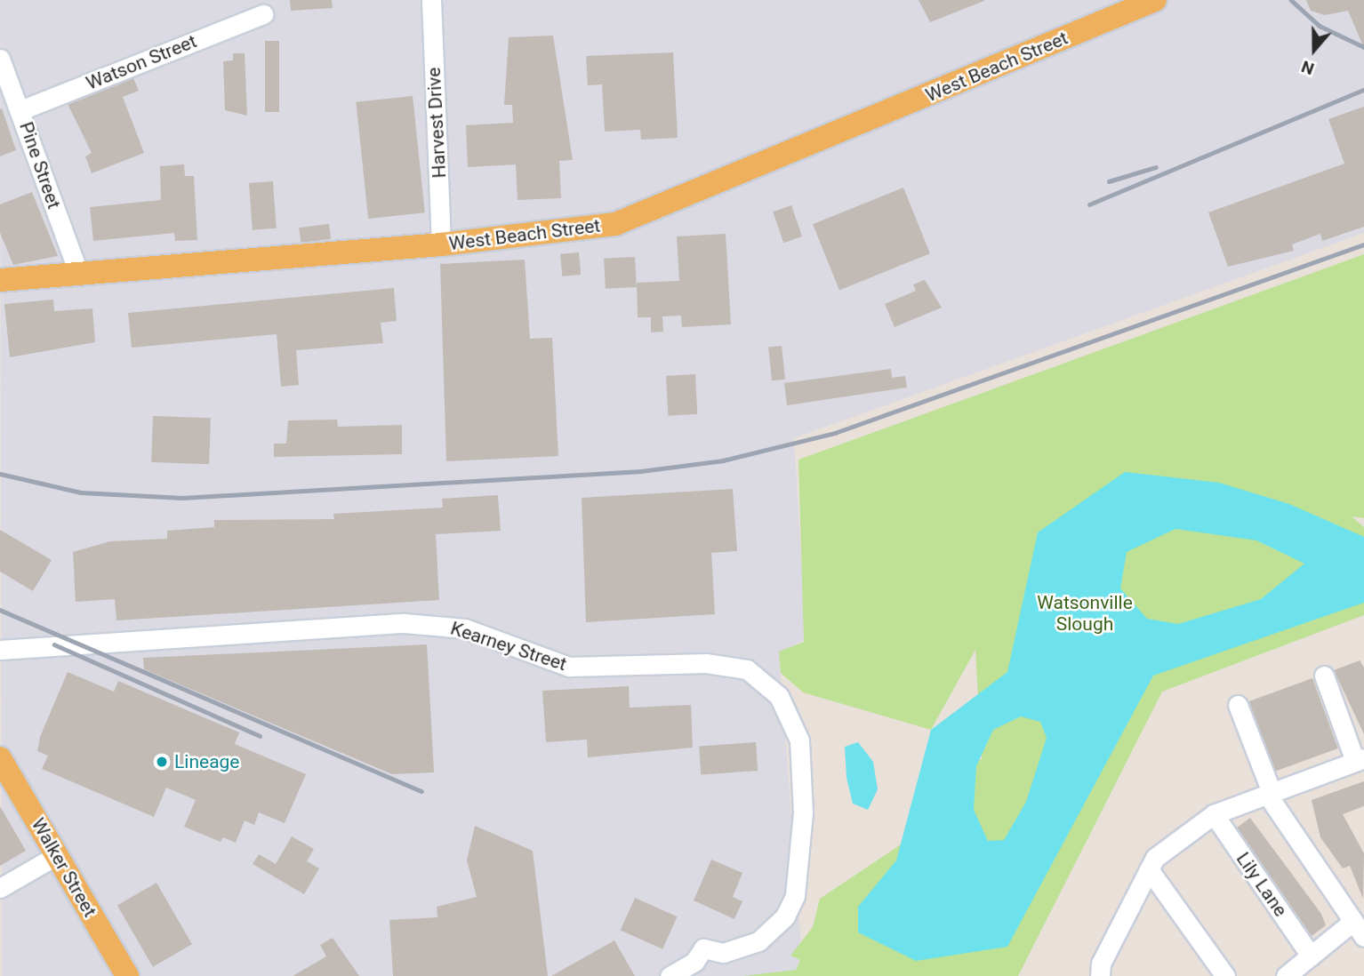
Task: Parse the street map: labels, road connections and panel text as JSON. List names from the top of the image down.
{
  "streets": {
    "main road": ["West Beach Street", "Walker Street"],
    "street": [
      "Watson Street",
      "Harvest Drive",
      "Pine Street",
      "Kearney Street",
      "Lily Lane"
    ]
  },
  "crossings": [
    ["Watson Street", "Pine Street"],
    ["West Beach Street", "Harvest Drive"],
    ["West Beach Street", "Pine Street"]
  ],
  "parks": ["Watsonville Slough"],
  "places": ["Lineage"],
  "north": "bottom"
}
